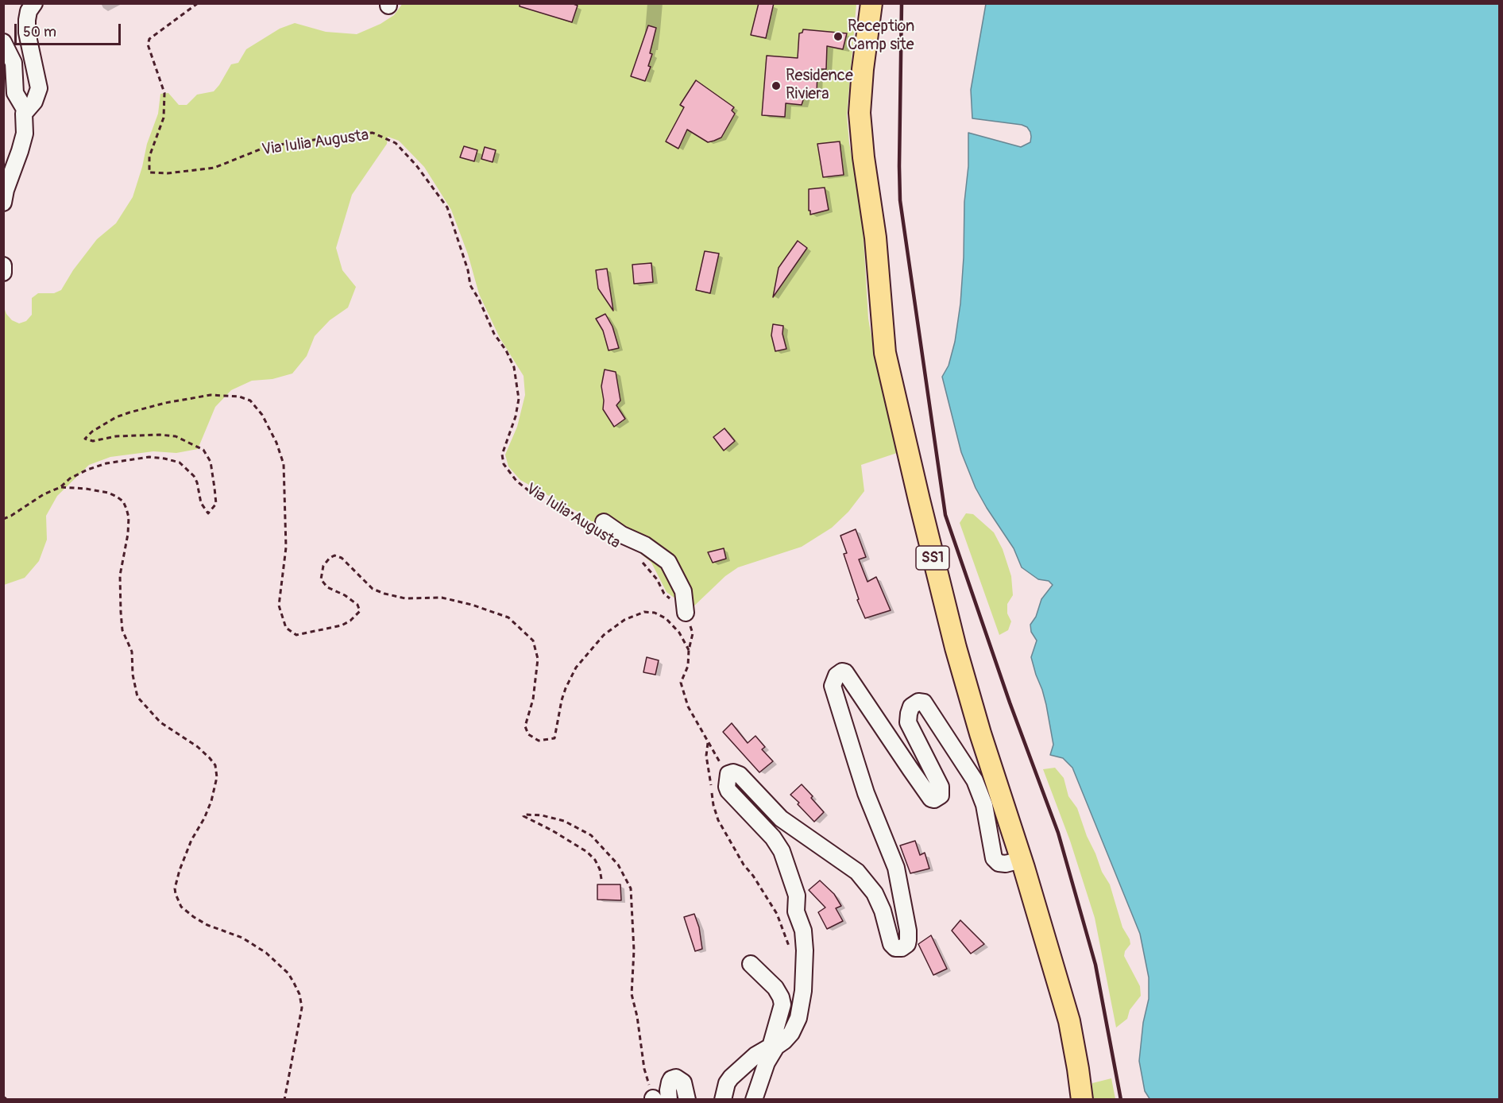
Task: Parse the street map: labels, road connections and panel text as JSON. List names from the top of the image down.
{
  "streets": {
    "main road": ["SS1"],
    "path": ["Via Iulia Augusta"]
  },
  "places": ["Reception Camp site", "Residence Riviera"],
  "scale_bar": "50 m"
}
